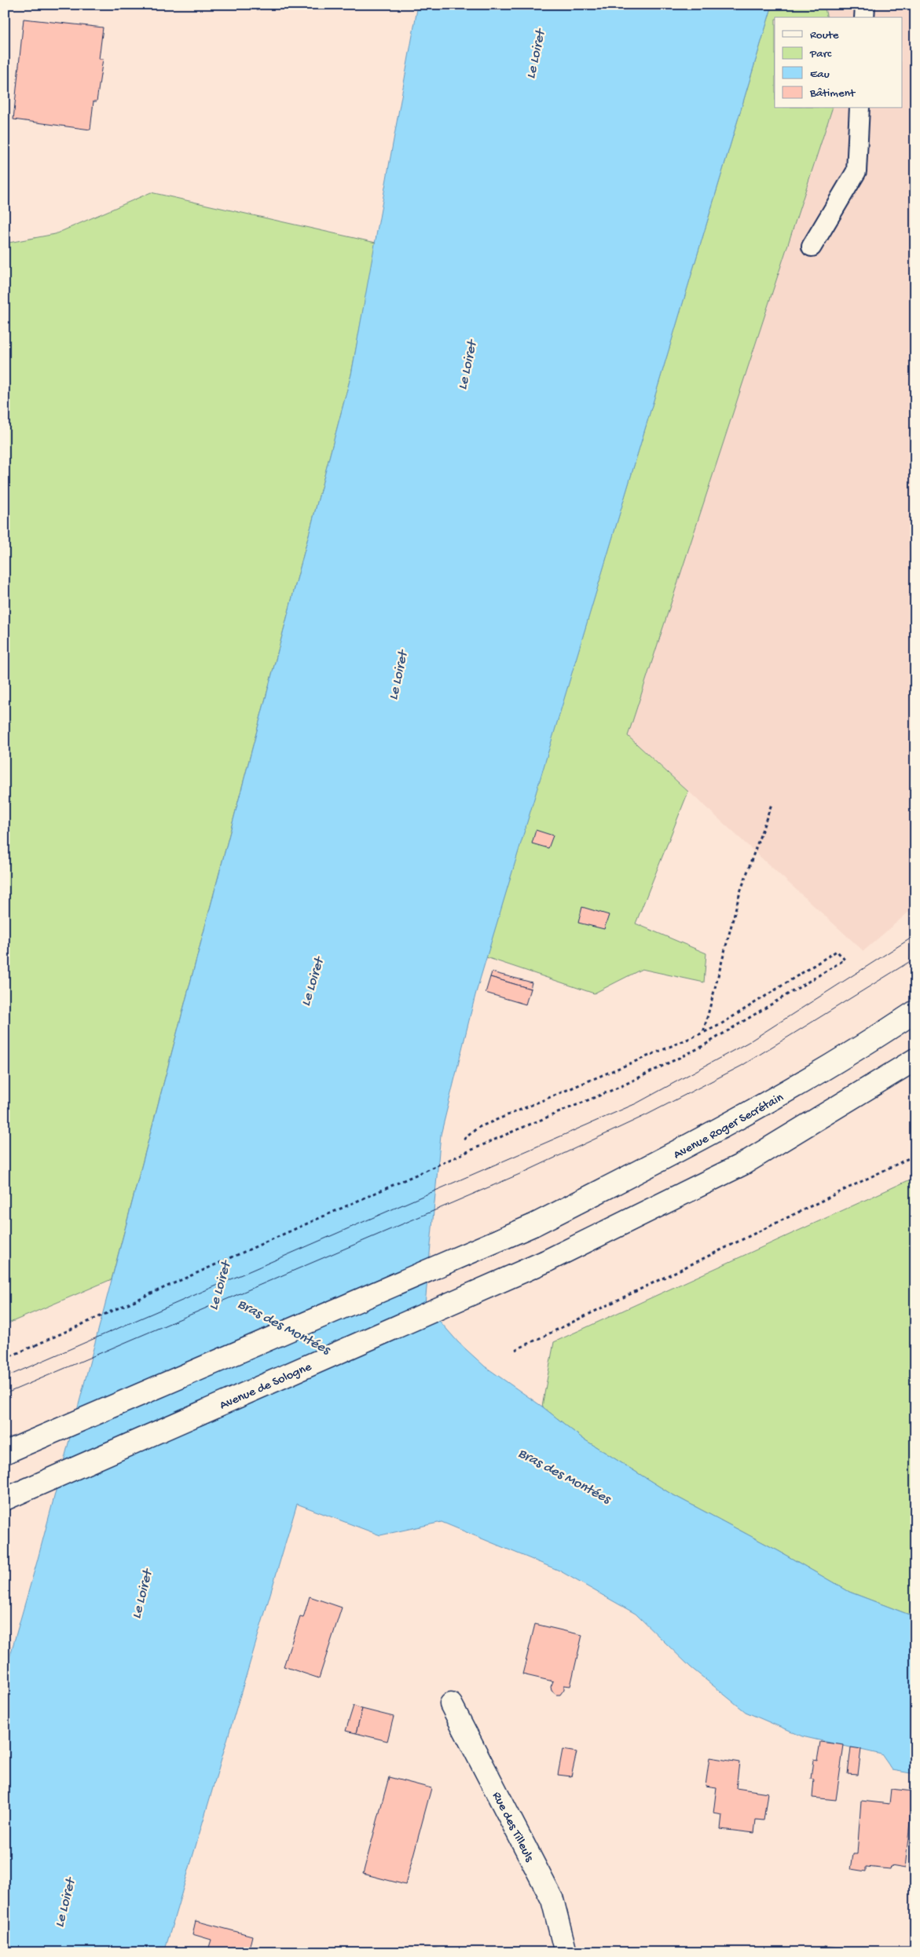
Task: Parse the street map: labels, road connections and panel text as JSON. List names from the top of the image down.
{
  "streets": {
    "main road": ["Avenue Roger Secrétain", "Avenue de Sologne", "Rue des Tilleuls"]
  },
  "water": ["Le Loiret", "Bras des Montées"],
  "legend": [
    "Route",
    "Parc",
    "Eau",
    "Bâtiment"
  ]
}
